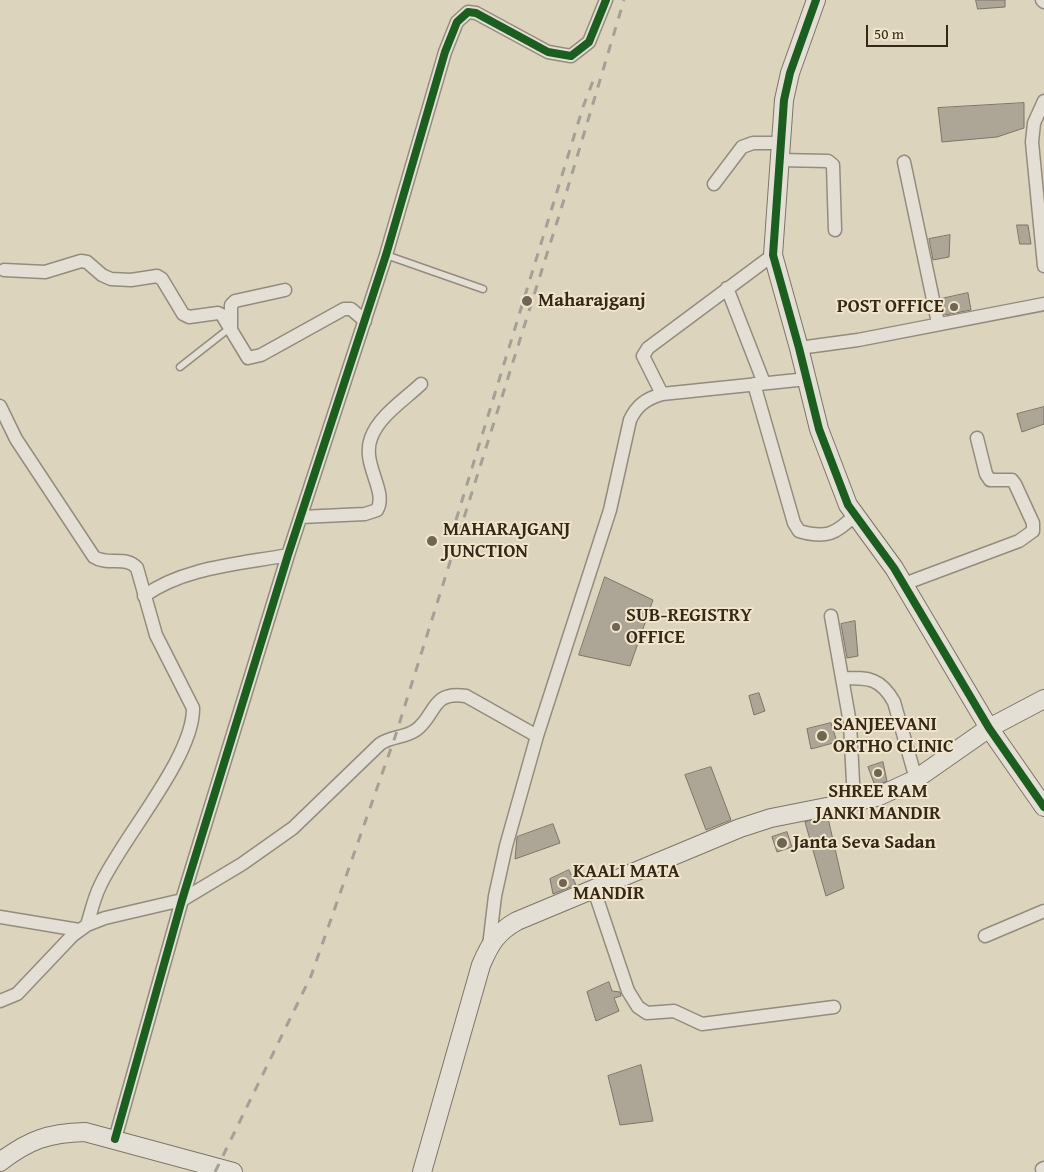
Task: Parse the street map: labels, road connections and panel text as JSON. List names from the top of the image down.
{
  "places": [
    "Maharajganj",
    "POST OFFICE",
    "MAHARAJGANJ JUNCTION",
    "SUB-REGISTRY OFFICE",
    "SANJEEVANI ORTHO CLINIC",
    "SHREE RAM JANKI MANDIR",
    "Janta Seva Sadan",
    "KAALI MATA MANDIR"
  ],
  "scale_bar": "50 m"
}
